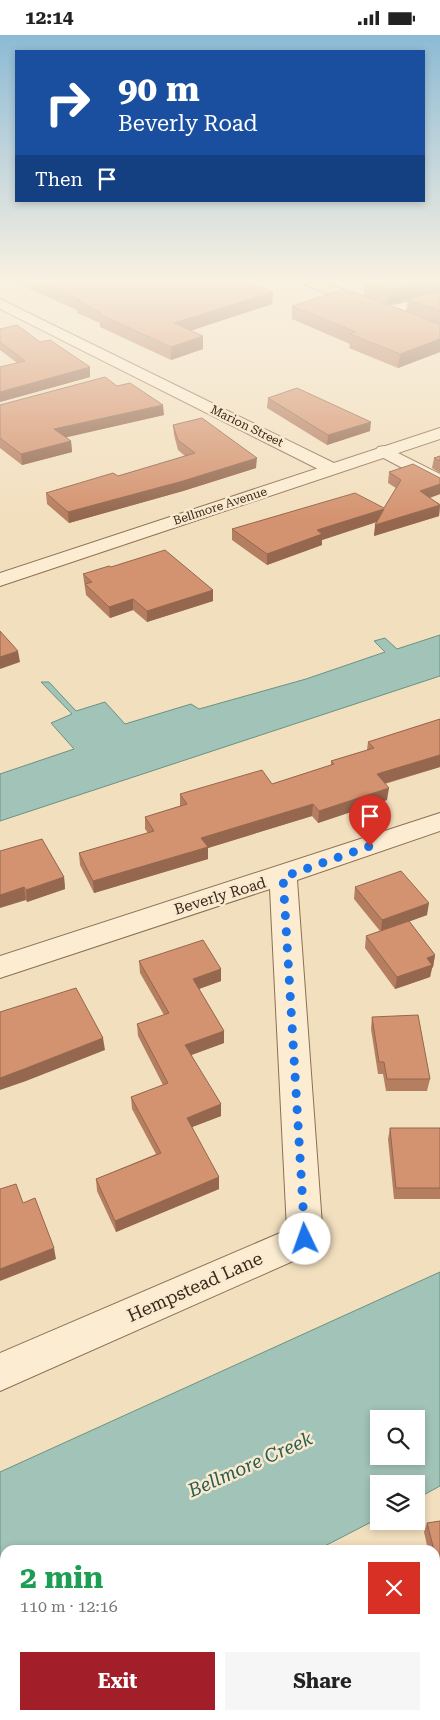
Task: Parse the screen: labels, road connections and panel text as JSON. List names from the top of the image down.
{
  "streets": {
    "street": [
      "Marion Street",
      "Bellmore Avenue",
      "Beverly Road",
      "Hempstead Lane"
    ]
  },
  "crossings": [
    ["Marion Street", "Bellmore Avenue"],
    ["Beverly Road", "Hempstead Lane"]
  ],
  "water": ["Bellmore Creek"],
  "page": {
    "status": "12:14",
    "turn": ["90 m", "Beverly Road"],
    "then": "Then",
    "heading": ["2 min", "110 m · 12:16"],
    "buttons": ["Exit", "Share"]
  }
}
